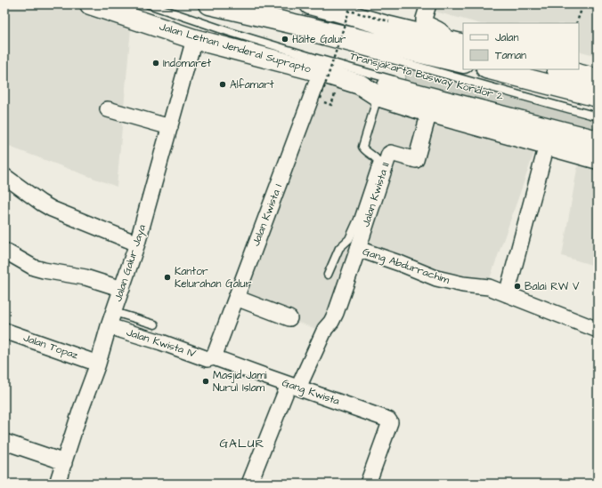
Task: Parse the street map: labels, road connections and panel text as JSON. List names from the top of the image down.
{
  "streets": {
    "main road": ["Jalan Letnan Jenderal Suprapto"],
    "street": [
      "Jalan Kwista II",
      "Jalan Kwista I",
      "Jalan Galur Jaya",
      "Gang Abdurrachim",
      "Jalan Kwista IV",
      "Jalan Topaz",
      "Gang Kwista"
    ],
    "lane": ["Transjakarta Busway Koridor 2"]
  },
  "crossings": [
    ["Jalan Letnan Jenderal Suprapto", "Jalan Kwista II"],
    ["Jalan Letnan Jenderal Suprapto", "Jalan Kwista I"],
    ["Jalan Letnan Jenderal Suprapto", "Jalan Galur Jaya"],
    ["Jalan Kwista II", "Gang Abdurrachim"],
    ["Jalan Kwista I", "Jalan Kwista IV"],
    ["Jalan Kwista I", "Gang Kwista"],
    ["Jalan Galur Jaya", "Jalan Kwista IV"],
    ["Jalan Galur Jaya", "Jalan Topaz"],
    ["Gang Abdurrachim", "Gang Kwista"],
    ["Jalan Kwista IV", "Gang Kwista"]
  ],
  "districts": ["GALUR"],
  "places": [
    "Halte Galur",
    "Indomaret",
    "Alfamart",
    "Kantor Kelurahan Galur",
    "Balai RW V",
    "Masjid Jami Nurul Islam"
  ],
  "legend": ["Jalan", "Taman"]
}
